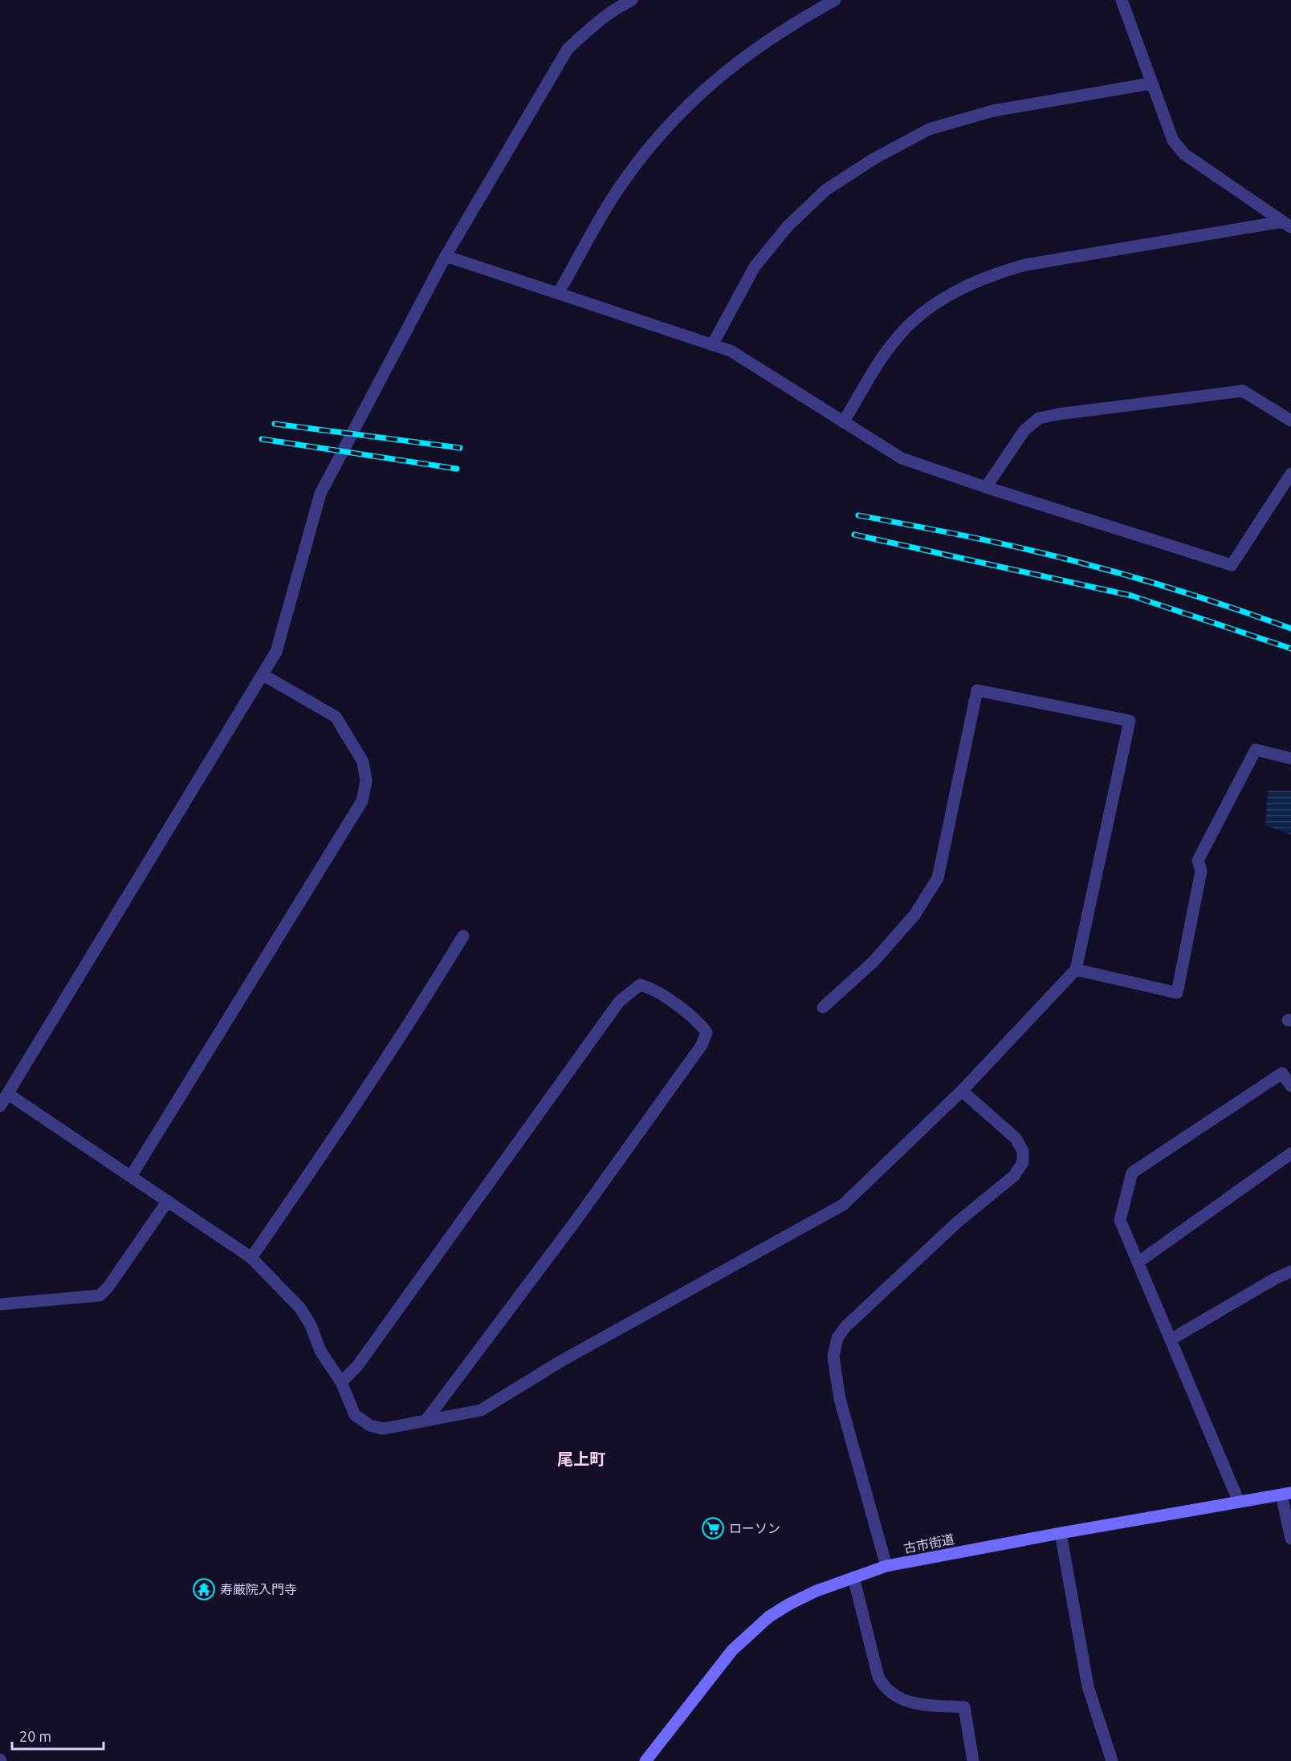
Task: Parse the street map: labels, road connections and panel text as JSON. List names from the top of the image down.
{
  "streets": {
    "street": ["古市街道"]
  },
  "districts": ["尾上町"],
  "places": {
    "supermarket": ["ローソン"],
    "temple": ["寿厳院入門寺"]
  },
  "scale_bar": "20 m"
}
